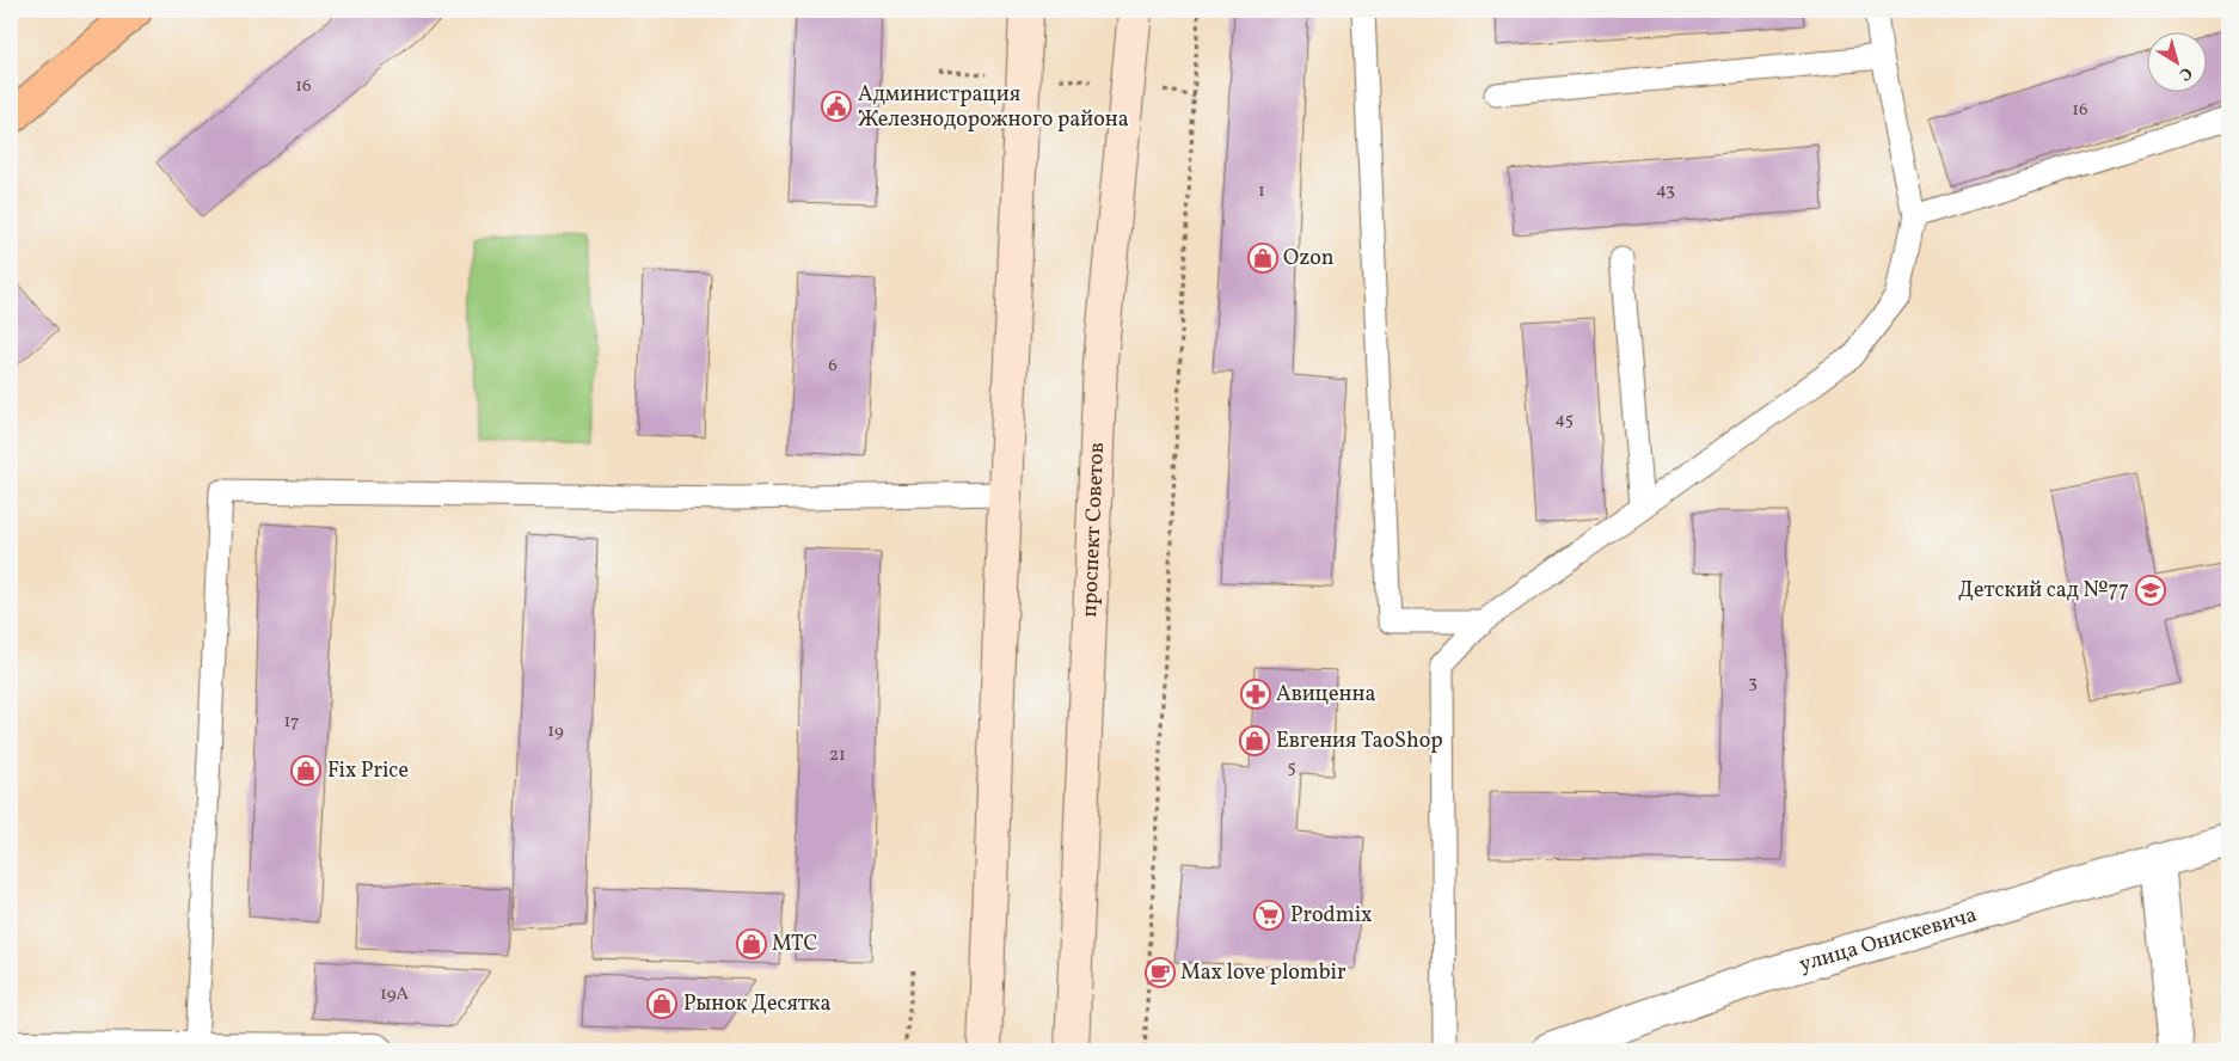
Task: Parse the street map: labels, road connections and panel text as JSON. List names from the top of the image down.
{
  "streets": {
    "main road": ["проспект Советов"],
    "street": ["улица Онискевича"]
  },
  "places": {
    "public building": ["Администрация Железнодорожного района"],
    "shop": [
      "Ozon",
      "Евгения TaoShop",
      "Fix Price",
      "МТС",
      "Рынок Десятка"
    ],
    "school or university": ["Детский сад №77"],
    "pharmacy": ["Авиценна"],
    "supermarket": ["Prodmix"],
    "cafe": ["Max love plombir"]
  },
  "house_numbers": [
    "16",
    "16",
    "43",
    "1",
    "6",
    "45",
    "3",
    "17",
    "19",
    "21",
    "5",
    "19А"
  ],
  "north": "bottom right"
}
